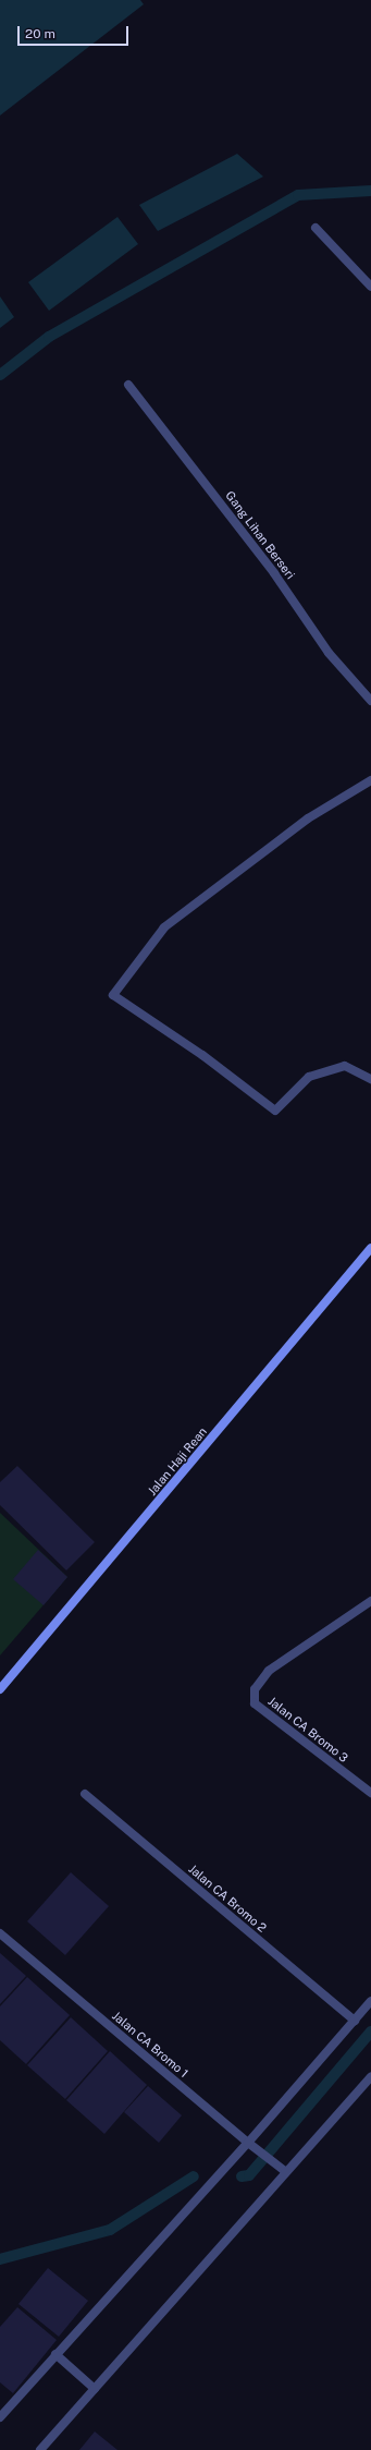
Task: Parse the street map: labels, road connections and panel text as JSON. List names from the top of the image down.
{
  "streets": {
    "street": [
      "Gang Lihan Berseri",
      "Jalan Haji Rean",
      "Jalan CA Bromo 3",
      "Jalan CA Bromo 2",
      "Jalan CA Bromo 1"
    ]
  },
  "scale_bar": "20 m"
}
